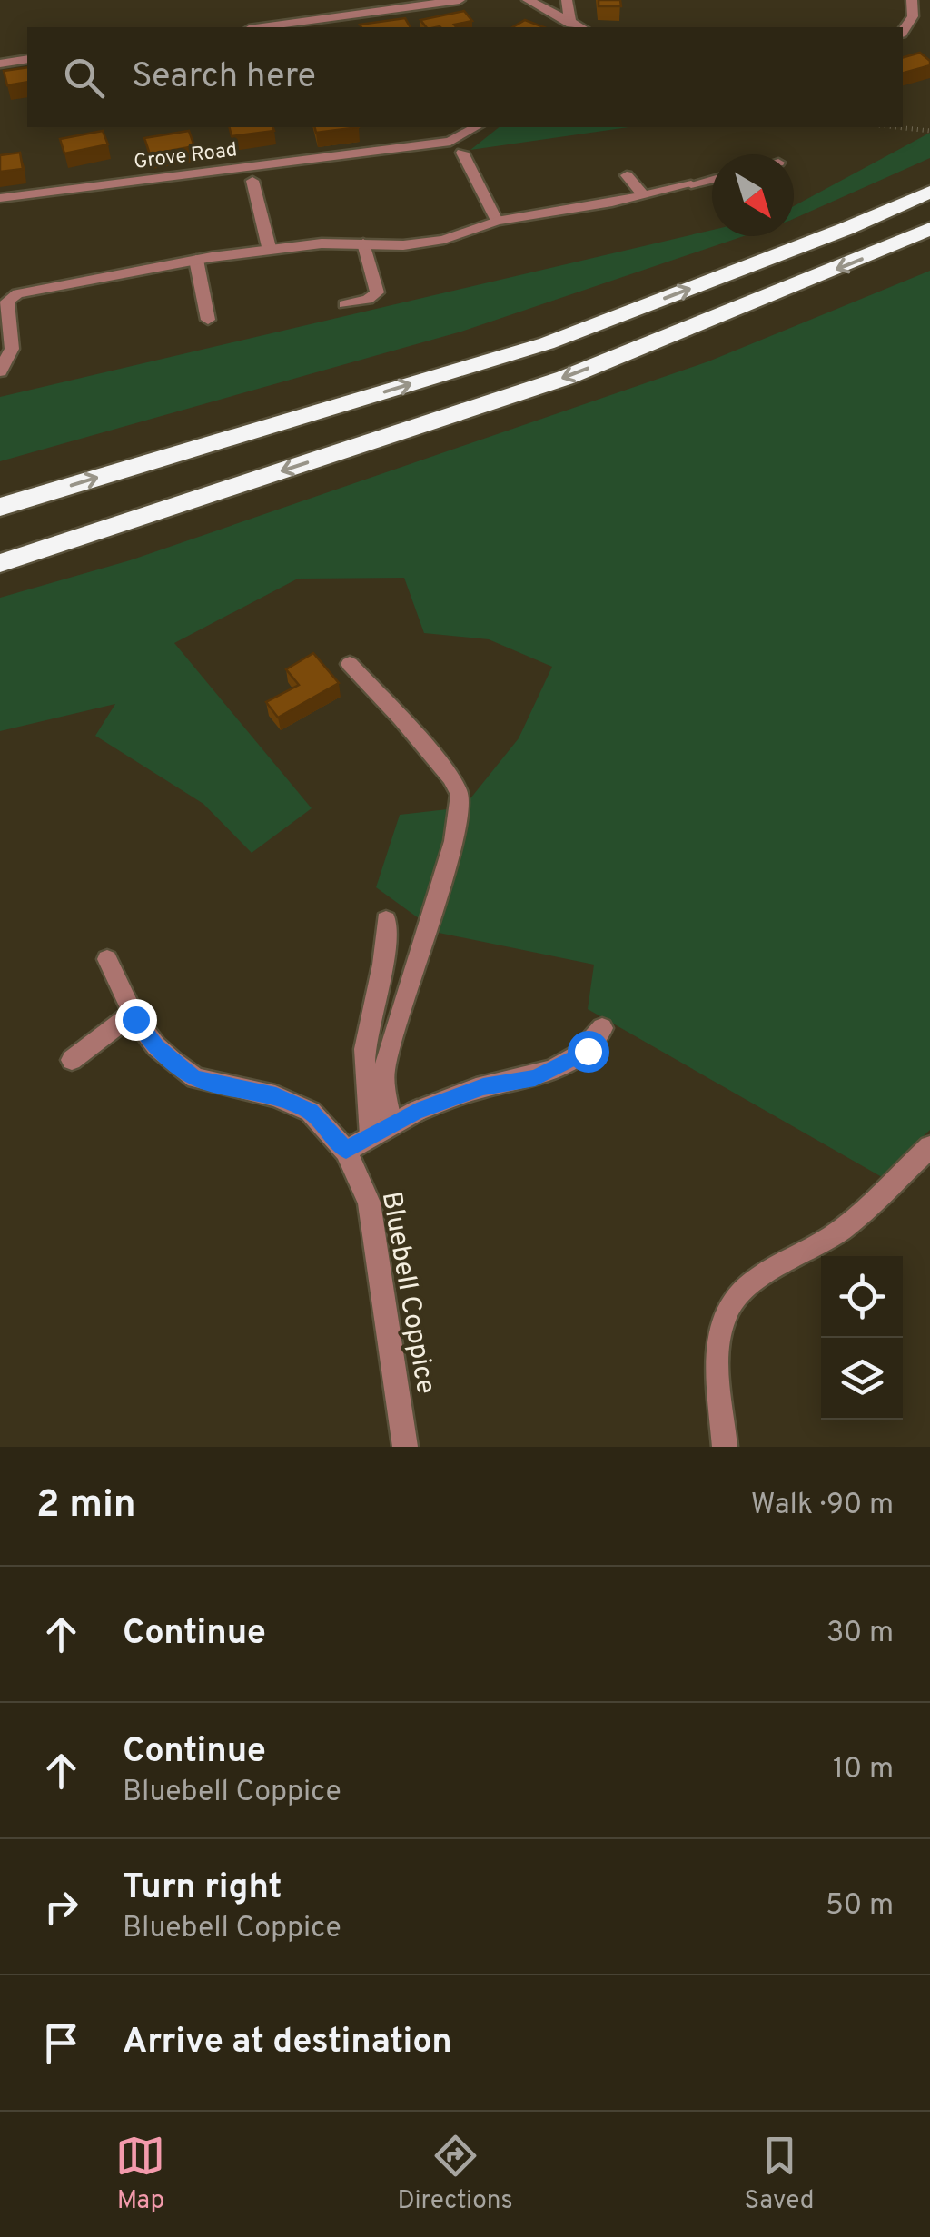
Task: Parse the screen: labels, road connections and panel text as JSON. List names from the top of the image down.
{
  "streets": {
    "street": ["Grove Road", "Bluebell Coppice"]
  },
  "north": "bottom right",
  "page": {
    "search": "Search here",
    "heading": ["2 min", "Walk · 90 m"],
    "list": [
      ["Continue", "30 m"],
      ["Continue", "Bluebell Coppice", "10 m"],
      ["Turn right", "Bluebell Coppice", "50 m"],
      "Arrive at destination"
    ],
    "nav": ["Map", "Directions", "Saved"]
  }
}
